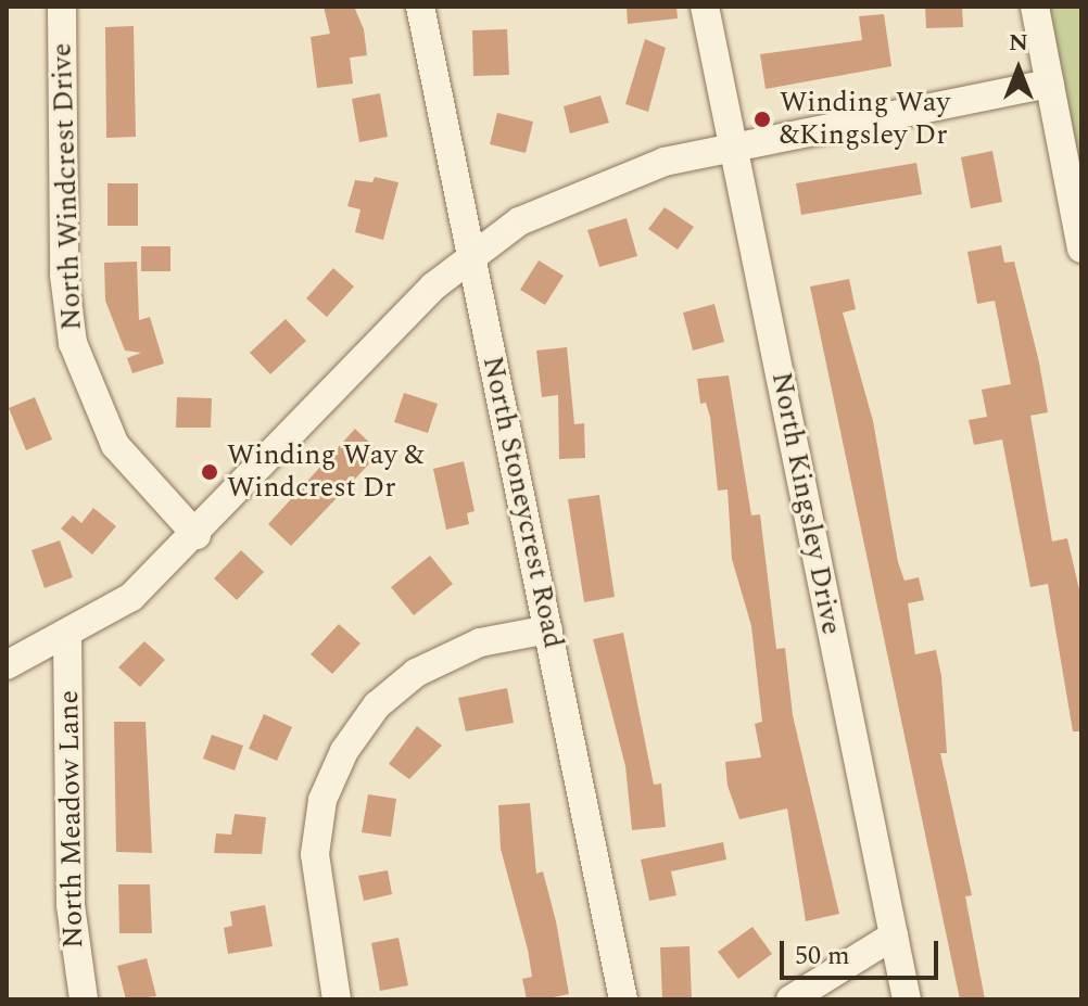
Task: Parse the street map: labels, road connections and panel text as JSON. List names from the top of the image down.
{
  "streets": {
    "street": [
      "North Windcrest Drive",
      "North Stoneycrest Road",
      "North Kingsley Drive",
      "North Meadow Lane"
    ]
  },
  "places": ["Winding Way &Kingsley Dr", "Winding Way & Windcrest Dr"],
  "scale_bar": "50 m",
  "north": "top"
}
